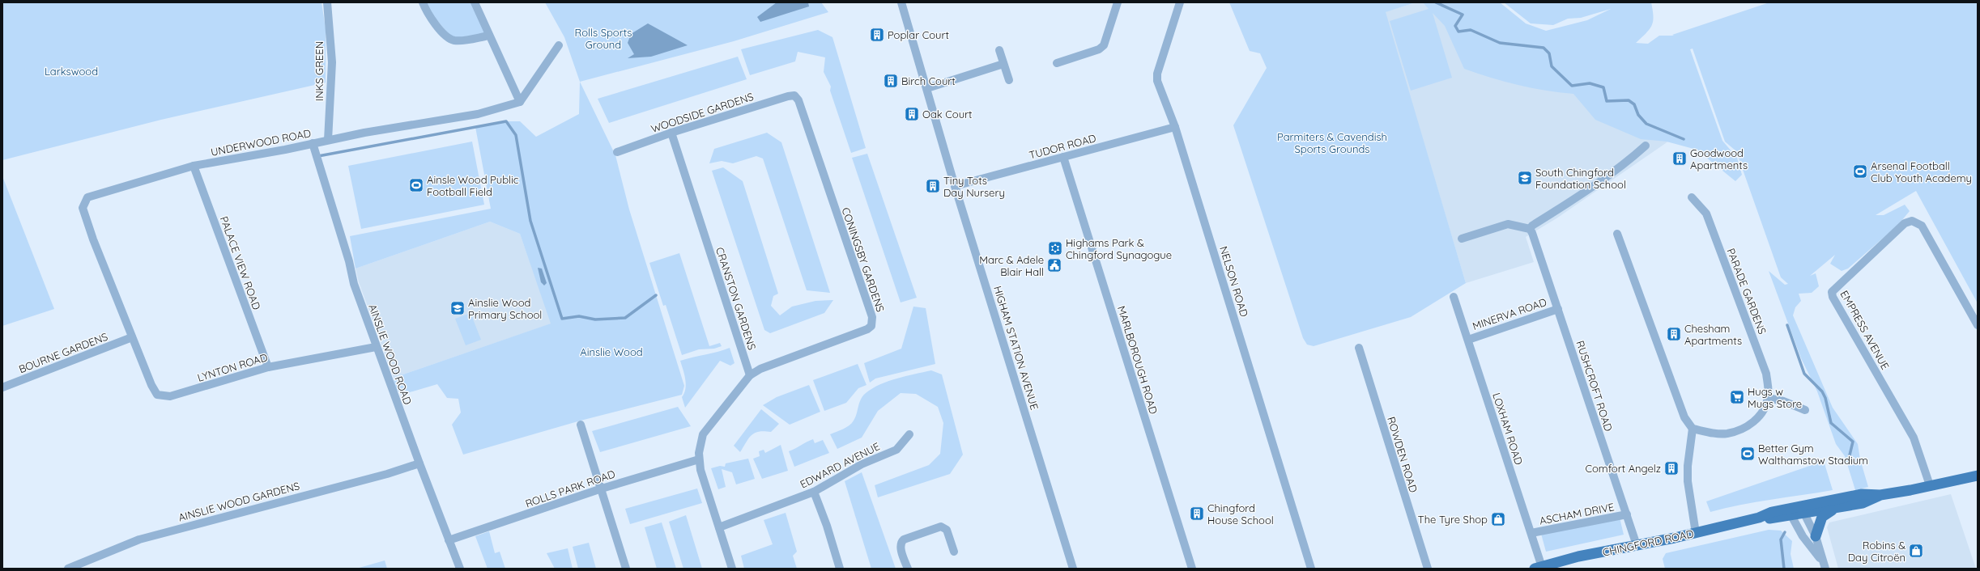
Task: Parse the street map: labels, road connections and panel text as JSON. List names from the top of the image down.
{
  "streets": {
    "main road": ["CHINGFORD ROAD"],
    "street": [
      "INKS GREEN",
      "WOODSIDE GARDENS",
      "UNDERWOOD ROAD",
      "TUDOR ROAD",
      "CONINGSBY GARDENS",
      "PALACE VIEW ROAD",
      "NELSON ROAD",
      "PARADE GARDENS",
      "CRANSTON GARDENS",
      "MINERVA ROAD",
      "EMPRESS AVENUE",
      "HIGHAM STATION AVENUE",
      "BOURNE GARDENS",
      "AINSLIE WOOD ROAD",
      "MARLBOROUGH ROAD",
      "LYNTON ROAD",
      "RUSHCROFT ROAD",
      "LOXHAM ROAD",
      "ROWDEN ROAD",
      "EDWARD AVENUE",
      "ROLLS PARK ROAD",
      "AINSLIE WOOD GARDENS",
      "ASCHAM DRIVE"
    ]
  },
  "crossings": [
    ["INKS GREEN", "UNDERWOOD ROAD"],
    ["WOODSIDE GARDENS", "CONINGSBY GARDENS"],
    ["WOODSIDE GARDENS", "CRANSTON GARDENS"],
    ["UNDERWOOD ROAD", "PALACE VIEW ROAD"],
    ["UNDERWOOD ROAD", "BOURNE GARDENS"],
    ["UNDERWOOD ROAD", "AINSLIE WOOD ROAD"],
    ["UNDERWOOD ROAD", "LYNTON ROAD"],
    ["TUDOR ROAD", "NELSON ROAD"],
    ["TUDOR ROAD", "HIGHAM STATION AVENUE"],
    ["TUDOR ROAD", "MARLBOROUGH ROAD"],
    ["CONINGSBY GARDENS", "CRANSTON GARDENS"],
    ["PALACE VIEW ROAD", "LYNTON ROAD"],
    ["MINERVA ROAD", "RUSHCROFT ROAD"],
    ["MINERVA ROAD", "LOXHAM ROAD"],
    ["EMPRESS AVENUE", "CHINGFORD ROAD"],
    ["BOURNE GARDENS", "LYNTON ROAD"],
    ["AINSLIE WOOD ROAD", "LYNTON ROAD"],
    ["AINSLIE WOOD ROAD", "ROLLS PARK ROAD"],
    ["AINSLIE WOOD ROAD", "AINSLIE WOOD GARDENS"],
    ["RUSHCROFT ROAD", "ASCHAM DRIVE"],
    ["RUSHCROFT ROAD", "CHINGFORD ROAD"],
    ["LOXHAM ROAD", "ASCHAM DRIVE"],
    ["LOXHAM ROAD", "CHINGFORD ROAD"]
  ],
  "parks": [
    "Rolls Sports Ground",
    "Larkswood",
    "Parmiters & Cavendish Sports Grounds",
    "Ainslie Wood"
  ],
  "places": {
    "building": [
      "Poplar Court",
      "Birch Court",
      "Oak Court",
      "Goodwood Apartments",
      "Tiny Tots Day Nursery",
      "Chesham Apartments",
      "Comfort Angelz",
      "Chingford House School"
    ],
    "sports": ["Arsenal Football Club Youth Academy", "Ainsle Wood Public Football Field", "Better Gym Walthamstow Stadium"],
    "school or university": ["South Chingford Foundation School", "Ainslie Wood Primary School"],
    "synagogue": ["Highams Park & Chingford Synagogue"],
    "public building": ["Marc & Adele Blair Hall"],
    "supermarket": ["Hugs w Mugs Store"],
    "shop": ["The Tyre Shop", "Robins & Day Citroën"]
  }
}
